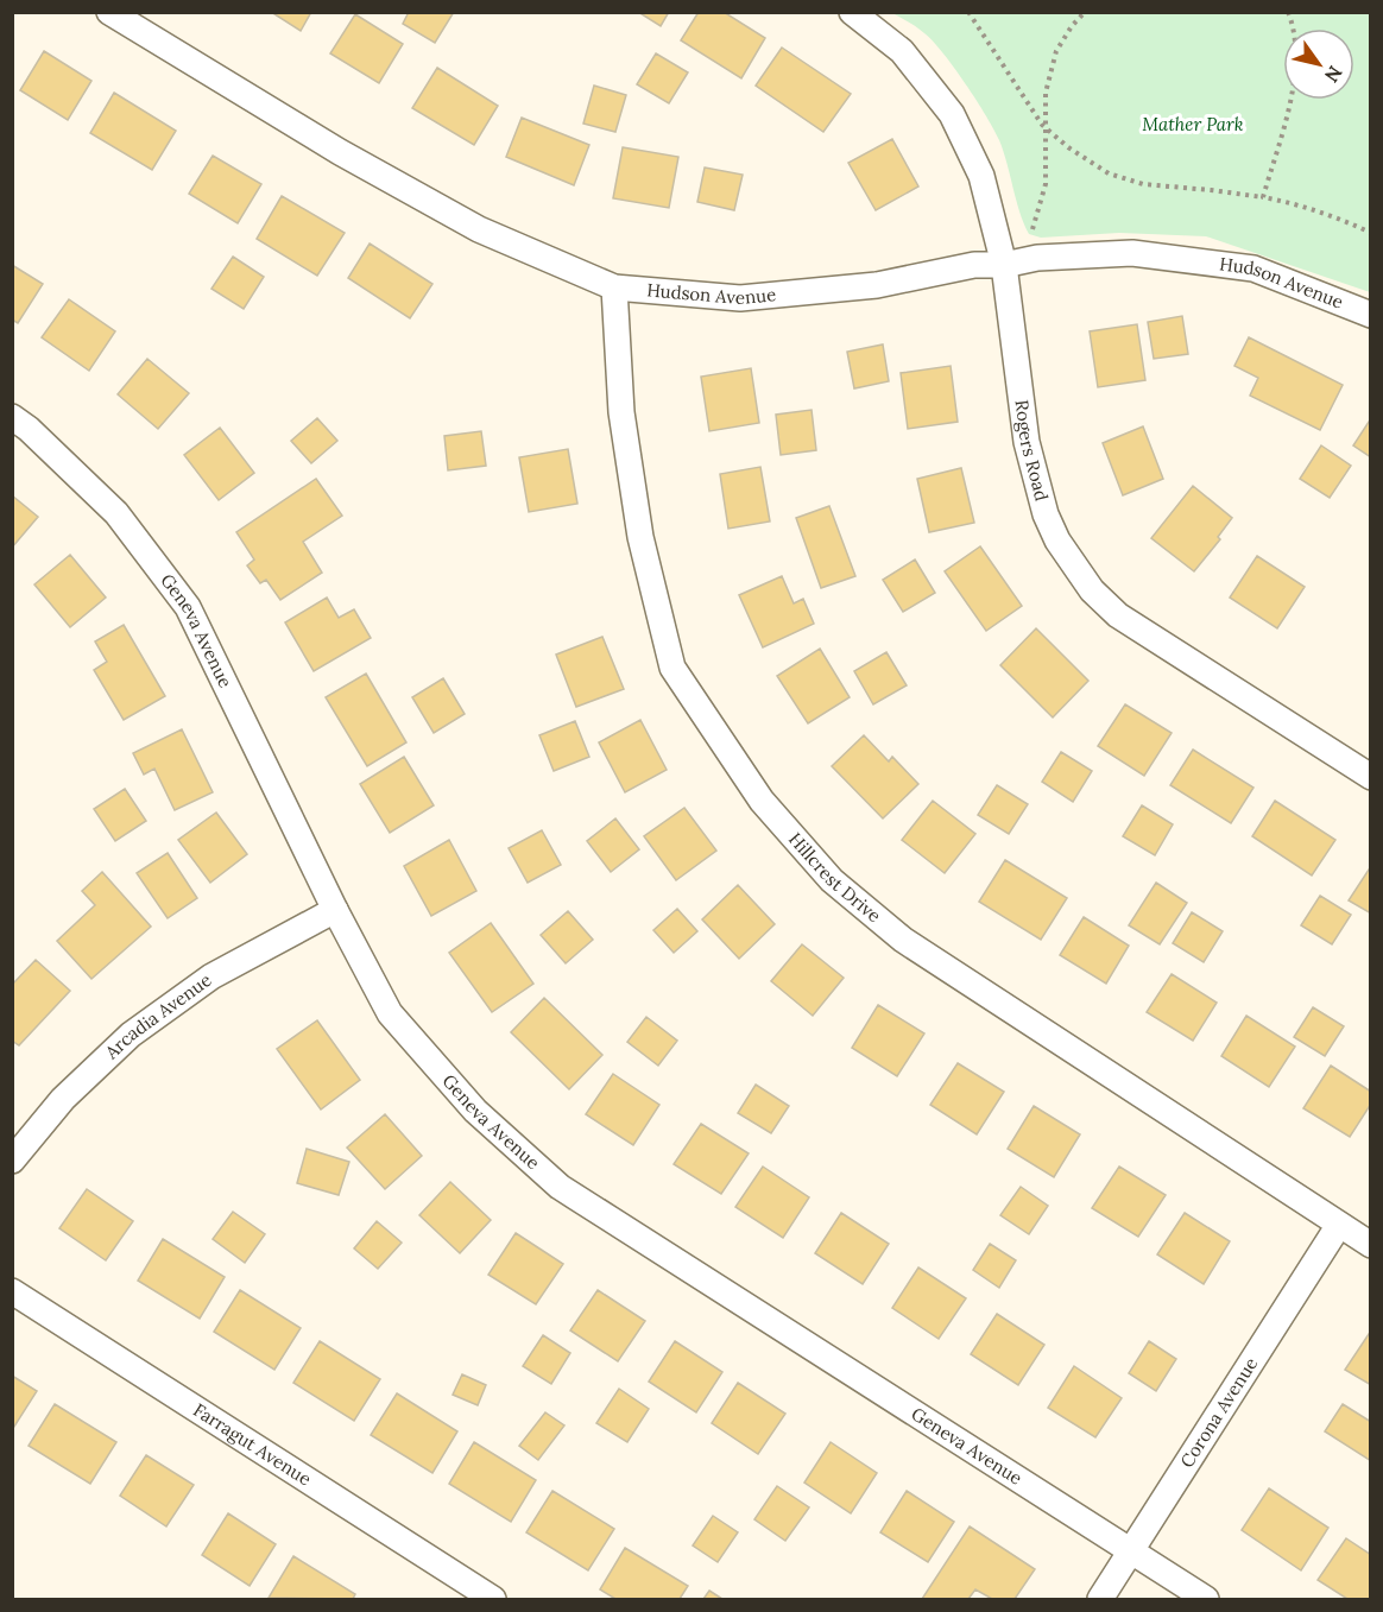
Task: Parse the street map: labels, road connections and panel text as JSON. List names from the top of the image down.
{
  "streets": {
    "street": [
      "Hudson Avenue",
      "Rogers Road",
      "Geneva Avenue",
      "Hillcrest Drive",
      "Arcadia Avenue",
      "Corona Avenue",
      "Farragut Avenue"
    ]
  },
  "crossings": [
    ["Hudson Avenue", "Rogers Road"],
    ["Hudson Avenue", "Hillcrest Drive"],
    ["Geneva Avenue", "Arcadia Avenue"],
    ["Geneva Avenue", "Corona Avenue"],
    ["Hillcrest Drive", "Corona Avenue"]
  ],
  "parks": ["Mather Park"],
  "north": "bottom right"
}
